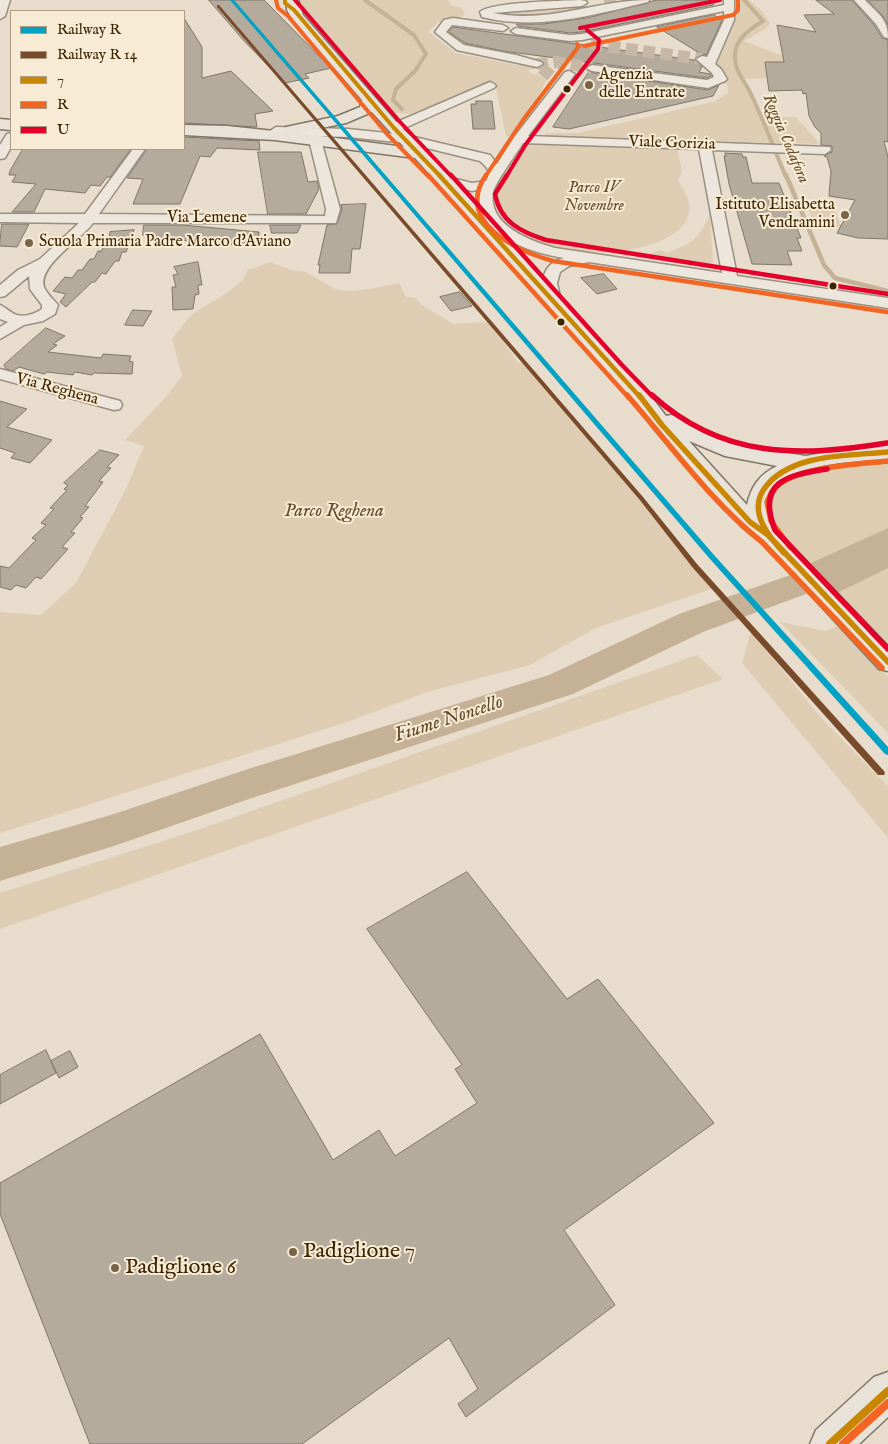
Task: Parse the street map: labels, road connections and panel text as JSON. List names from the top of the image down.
{
  "streets": {
    "street": ["Viale Gorizia", "Via Lemene", "Via Reghena"]
  },
  "water": ["Roggia Codafora", "Fiume Noncello"],
  "parks": ["Parco IV Novembre", "Parco Reghena"],
  "places": [
    "Agenzia delle Entrate",
    "Istituto Elisabetta Vendramini",
    "Scuola Primaria Padre Marco d'Aviano",
    "Padiglione 7",
    "Padiglione 6"
  ],
  "lines": [
    "rail line R",
    "transit line 7",
    "transit line R",
    "transit line U"
  ],
  "legend": [
    "Railway R",
    "Railway R 14",
    "7",
    "R",
    "U"
  ]
}
